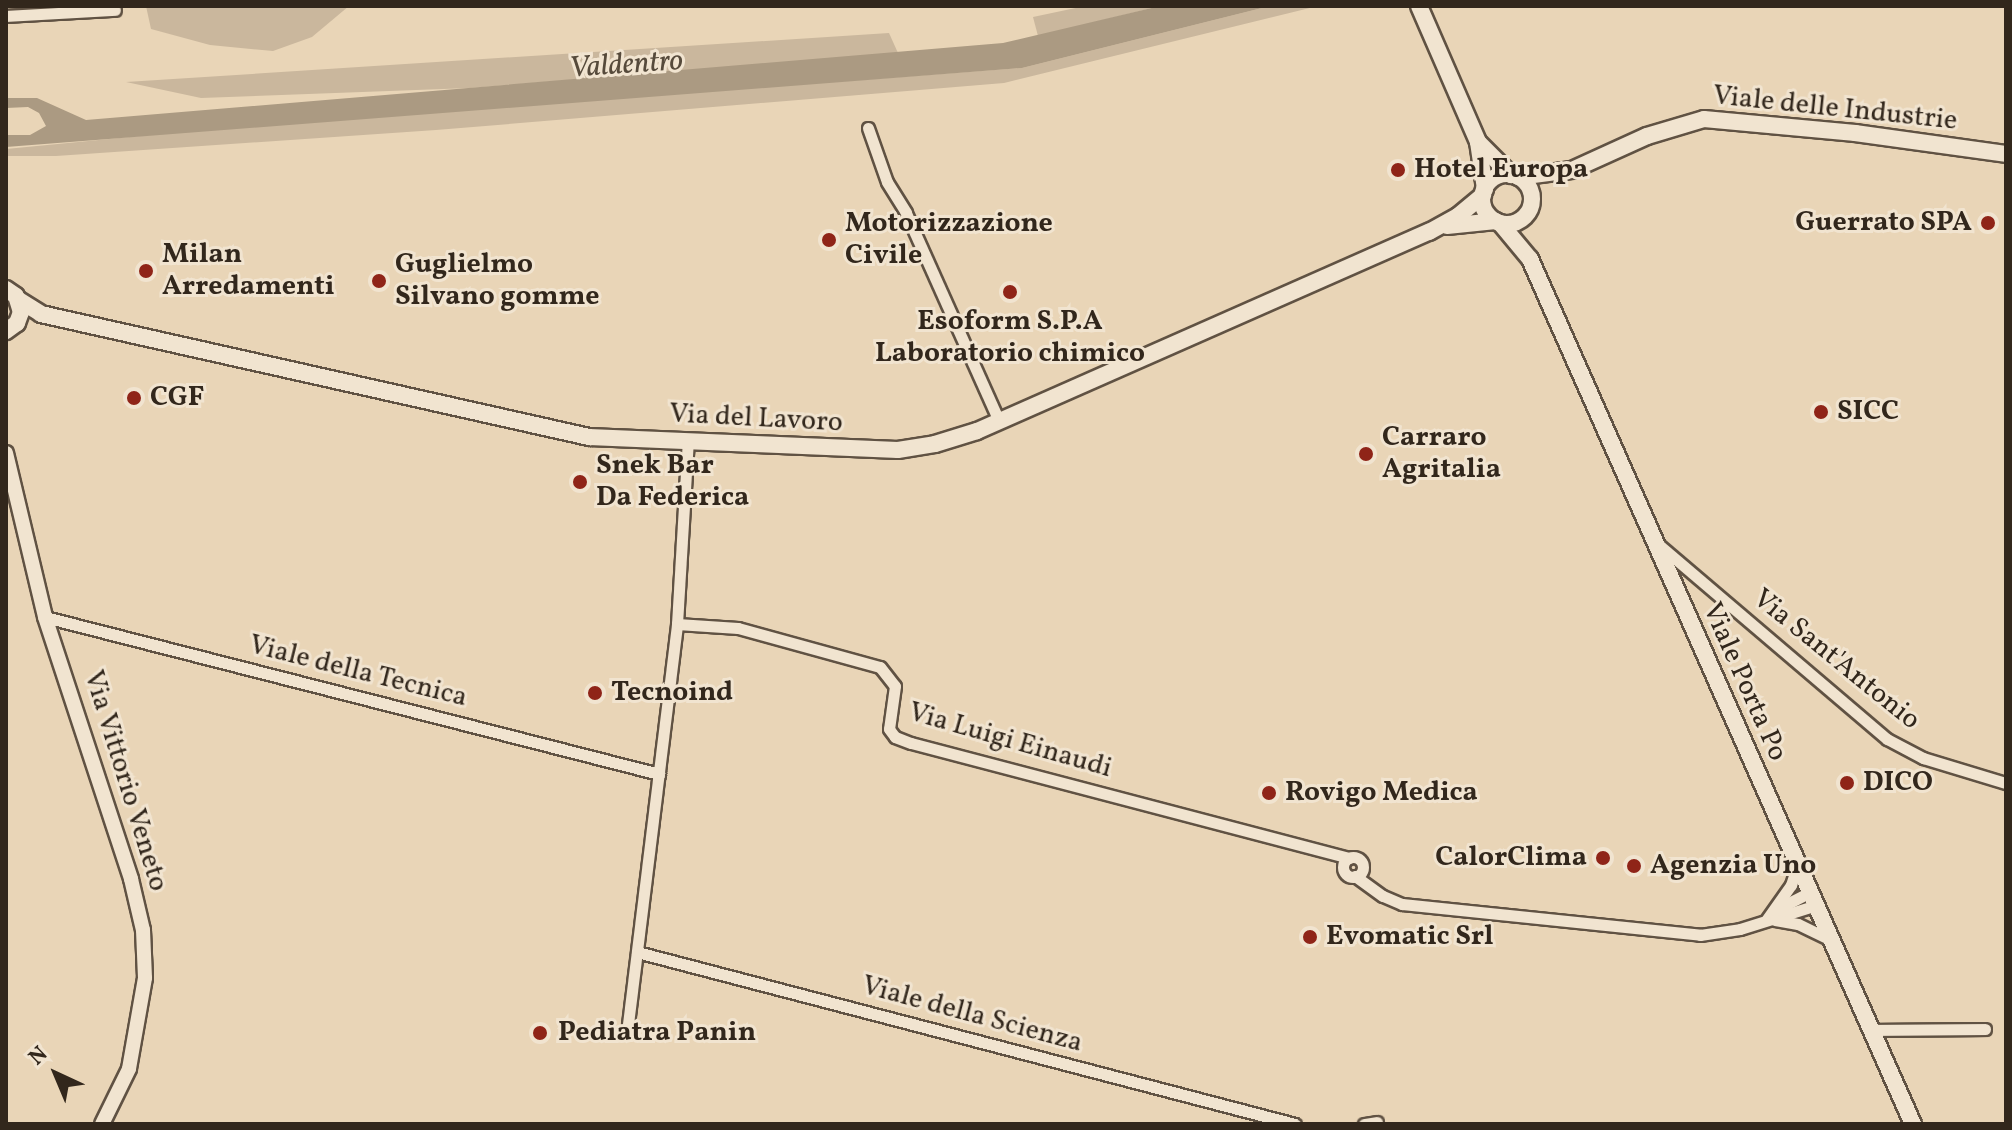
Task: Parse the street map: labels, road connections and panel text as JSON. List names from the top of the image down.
{
  "streets": {
    "main road": ["Viale delle Industrie", "Via del Lavoro", "Viale Porta Po"],
    "street": [
      "Via Sant'Antonio",
      "Viale della Tecnica",
      "Via Luigi Einaudi",
      "Via Vittorio Veneto",
      "Viale della Scienza"
    ]
  },
  "crossings": [
    ["Viale delle Industrie", "Viale Porta Po"],
    ["Via Sant'Antonio", "Viale Porta Po"],
    ["Viale della Tecnica", "Via Vittorio Veneto"]
  ],
  "water": ["Valdentro"],
  "places": [
    "Hotel Europa",
    "Guerrato SPA",
    "Motorizzazione Civile",
    "Milan Arredamenti",
    "Guglielmo Silvano gomme",
    "Esoform S.P.A Laboratorio chimico",
    "CGF",
    "SICC",
    "Carraro Agritalia",
    "Snek Bar Da Federica",
    "Tecnoind",
    "DICO",
    "Rovigo Medica",
    "CalorClima",
    "Agenzia Uno",
    "Evomatic Srl",
    "Pediatra Panin"
  ],
  "north": "top left"
}
